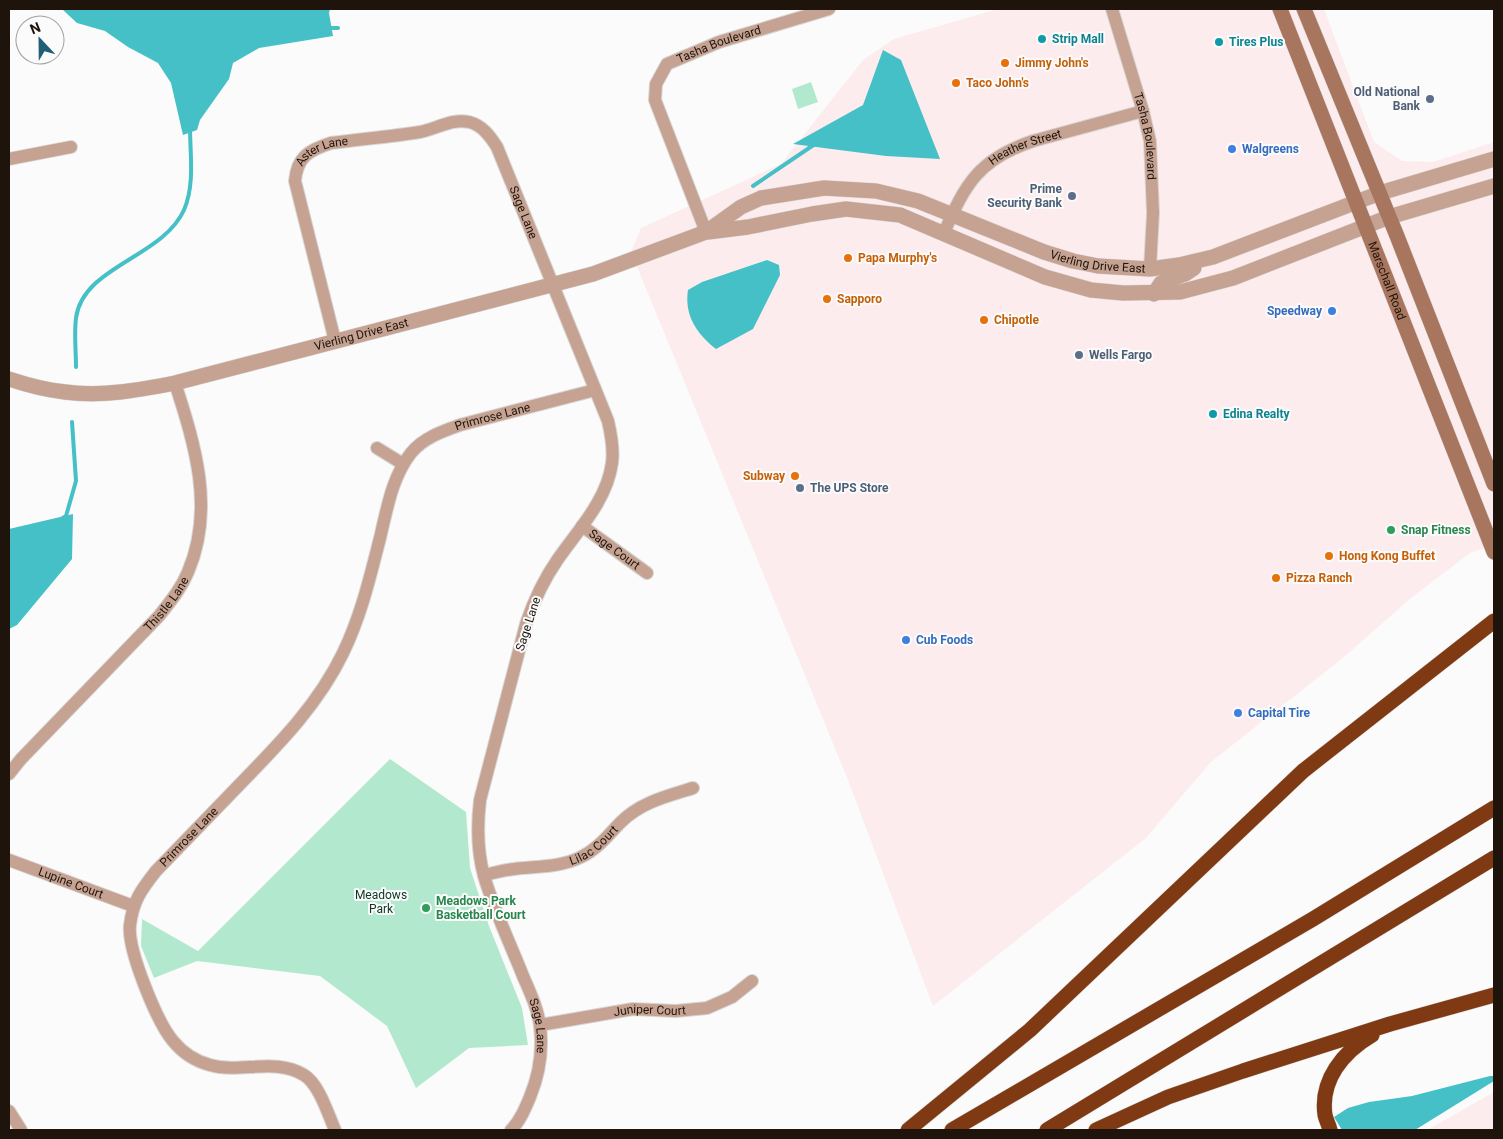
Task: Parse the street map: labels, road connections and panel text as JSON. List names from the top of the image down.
{
  "streets": {
    "main road": ["Marschall Road"],
    "street": [
      "Tasha Boulevard",
      "Heather Street",
      "Aster Lane",
      "Sage Lane",
      "Vierling Drive East",
      "Primrose Lane",
      "Sage Court",
      "Thistle Lane",
      "Lilac Court",
      "Lupine Court",
      "Juniper Court"
    ]
  },
  "crossings": [
    ["Tasha Boulevard", "Heather Street"],
    ["Tasha Boulevard", "Vierling Drive East"],
    ["Heather Street", "Vierling Drive East"],
    ["Aster Lane", "Sage Lane"],
    ["Aster Lane", "Vierling Drive East"],
    ["Sage Lane", "Vierling Drive East"],
    ["Sage Lane", "Primrose Lane"],
    ["Sage Lane", "Sage Court"],
    ["Sage Lane", "Lilac Court"],
    ["Sage Lane", "Juniper Court"],
    ["Vierling Drive East", "Marschall Road"],
    ["Vierling Drive East", "Thistle Lane"],
    ["Primrose Lane", "Lupine Court"]
  ],
  "parks": ["Meadows Park"],
  "places": [
    "Strip Mall",
    "Tires Plus",
    "Jimmy John's",
    "Taco John's",
    "Old National Bank",
    "Walgreens",
    "Prime Security Bank",
    "Papa Murphy's",
    "Sapporo",
    "Speedway",
    "Chipotle",
    "Wells Fargo",
    "Edina Realty",
    "Subway",
    "The UPS Store",
    "Snap Fitness",
    "Hong Kong Buffet",
    "Pizza Ranch",
    "Cub Foods",
    "Capital Tire",
    "Meadows Park Basketball Court"
  ],
  "north": "top"
}
